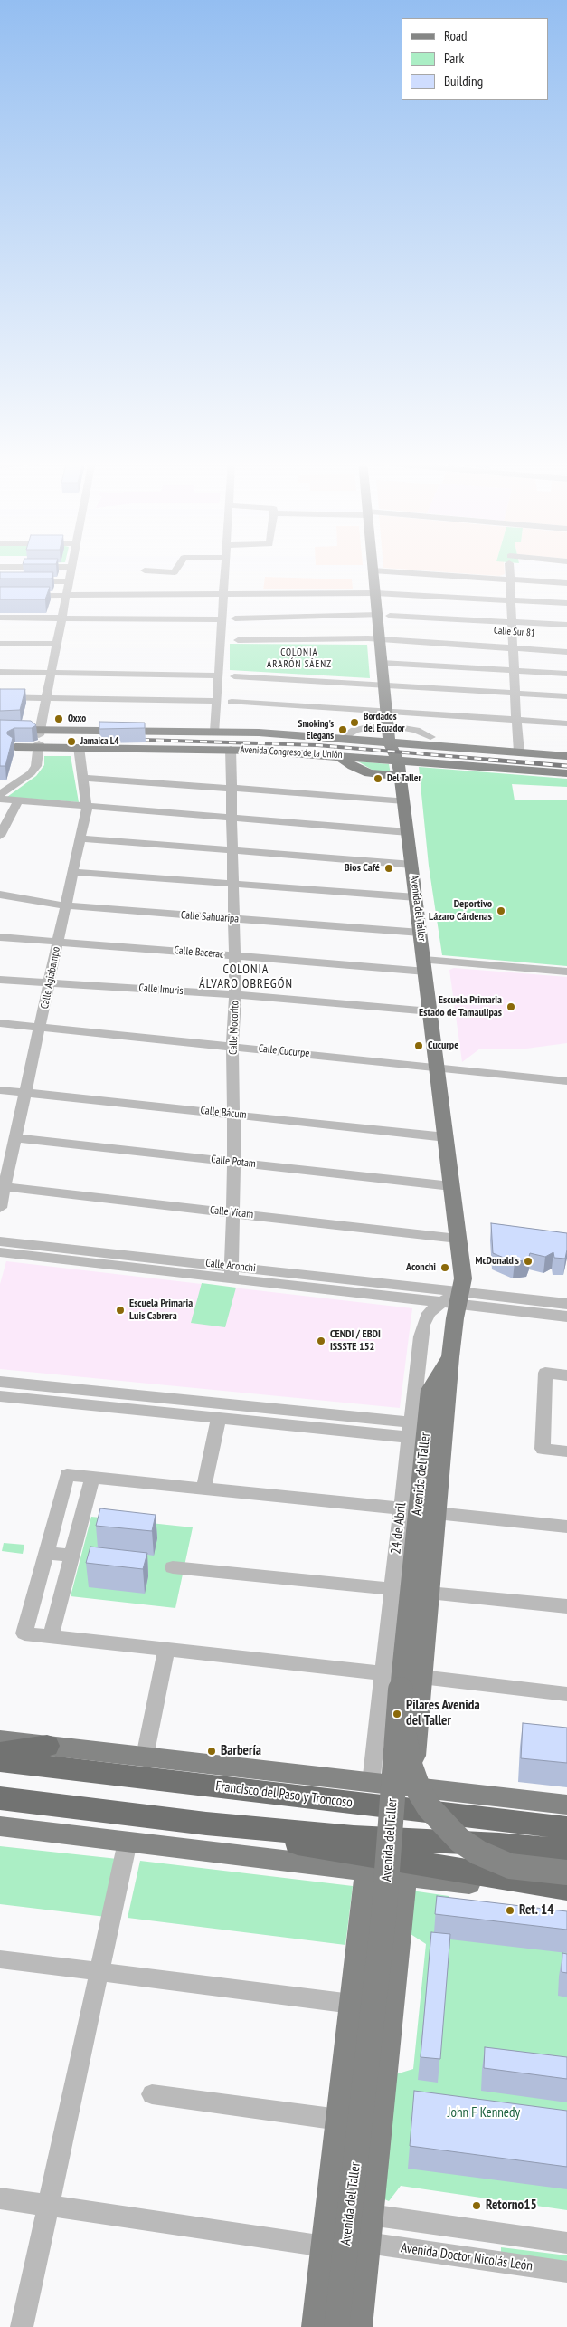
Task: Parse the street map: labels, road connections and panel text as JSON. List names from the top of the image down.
{
  "streets": {
    "highway": ["Francisco del Paso y Troncoso"],
    "main road": ["Avenida Congreso de la Unión", "Avenida del Taller"],
    "street": [
      "Calle Sur 81",
      "Calle Sahuaripa",
      "Calle Bacerac",
      "Calle Agiabampo",
      "Calle Imuris",
      "Calle Mocorito",
      "Calle Cucurpe",
      "Calle Bácum",
      "Calle Potam",
      "Calle Vicam",
      "Calle Aconchi",
      "24 de Abril",
      "Avenida Doctor Nicolás León"
    ]
  },
  "crossings": [
    ["Calle Sur 81", "Avenida del Taller"],
    ["Avenida Congreso de la Unión", "Avenida del Taller"],
    ["Avenida Congreso de la Unión", "Calle Agiabampo"],
    ["Avenida Congreso de la Unión", "Calle Mocorito"],
    ["Avenida del Taller", "Calle Sahuaripa"],
    ["Avenida del Taller", "Calle Bacerac"],
    ["Avenida del Taller", "Calle Imuris"],
    ["Avenida del Taller", "Calle Cucurpe"],
    ["Avenida del Taller", "Calle Bácum"],
    ["Avenida del Taller", "Calle Potam"],
    ["Avenida del Taller", "Calle Vicam"],
    ["Avenida del Taller", "Calle Aconchi"],
    ["Avenida del Taller", "24 de Abril"],
    ["Avenida del Taller", "Francisco del Paso y Troncoso"],
    ["Avenida del Taller", "Avenida Doctor Nicolás León"],
    ["Calle Sahuaripa", "Calle Agiabampo"],
    ["Calle Sahuaripa", "Calle Mocorito"],
    ["Calle Bacerac", "Calle Agiabampo"],
    ["Calle Bacerac", "Calle Mocorito"],
    ["Calle Agiabampo", "Calle Imuris"],
    ["Calle Agiabampo", "Calle Cucurpe"],
    ["Calle Agiabampo", "Calle Bácum"],
    ["Calle Agiabampo", "Calle Potam"],
    ["Calle Agiabampo", "Calle Vicam"],
    ["Calle Imuris", "Calle Mocorito"],
    ["Calle Mocorito", "Calle Cucurpe"],
    ["Calle Mocorito", "Calle Bácum"],
    ["Calle Mocorito", "Calle Potam"],
    ["Calle Mocorito", "Calle Vicam"],
    ["Calle Mocorito", "Calle Aconchi"],
    ["Calle Aconchi", "24 de Abril"],
    ["24 de Abril", "Francisco del Paso y Troncoso"]
  ],
  "districts": ["COLONIA ARARÓN SÁENZ", "COLONIA ÁLVARO OBREGÓN"],
  "parks": ["John F Kennedy"],
  "places": [
    "Oxxo",
    "Bordados del Ecuador",
    "Smoking's Elegans",
    "Jamaica L4",
    "Del Taller",
    "Bios Café",
    "Deportivo Lázaro Cárdenas",
    "Escuela Primaria Estado de Tamaulipas",
    "Cucurpe",
    "McDonald's",
    "Aconchi",
    "Escuela Primaria Luis Cabrera",
    "CENDI / EBDI ISSSTE 152",
    "Pilares Avenida del Taller",
    "Barbería",
    "Ret. 14",
    "Retorno15"
  ],
  "legend": ["Road", "Park", "Building"]
}
